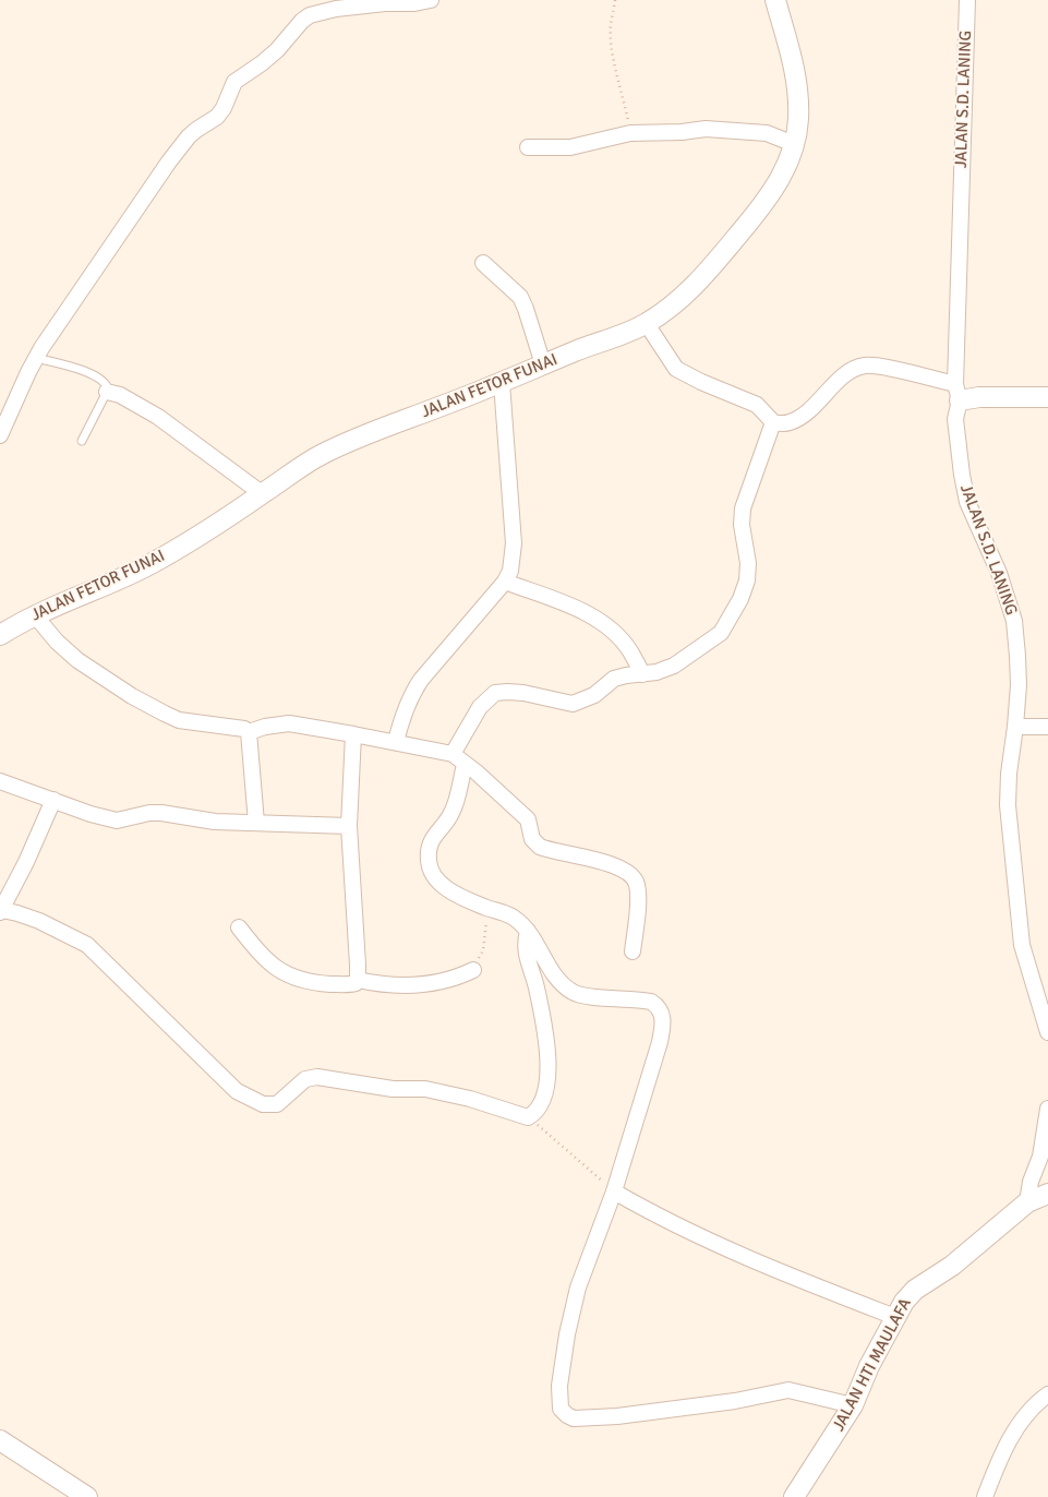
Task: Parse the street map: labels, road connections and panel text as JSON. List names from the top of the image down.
{
  "streets": {
    "street": ["JALAN S.D. LANING", "JALAN FETOR FUNAI", "JALAN HTI MAULAFA"]
  }
}
